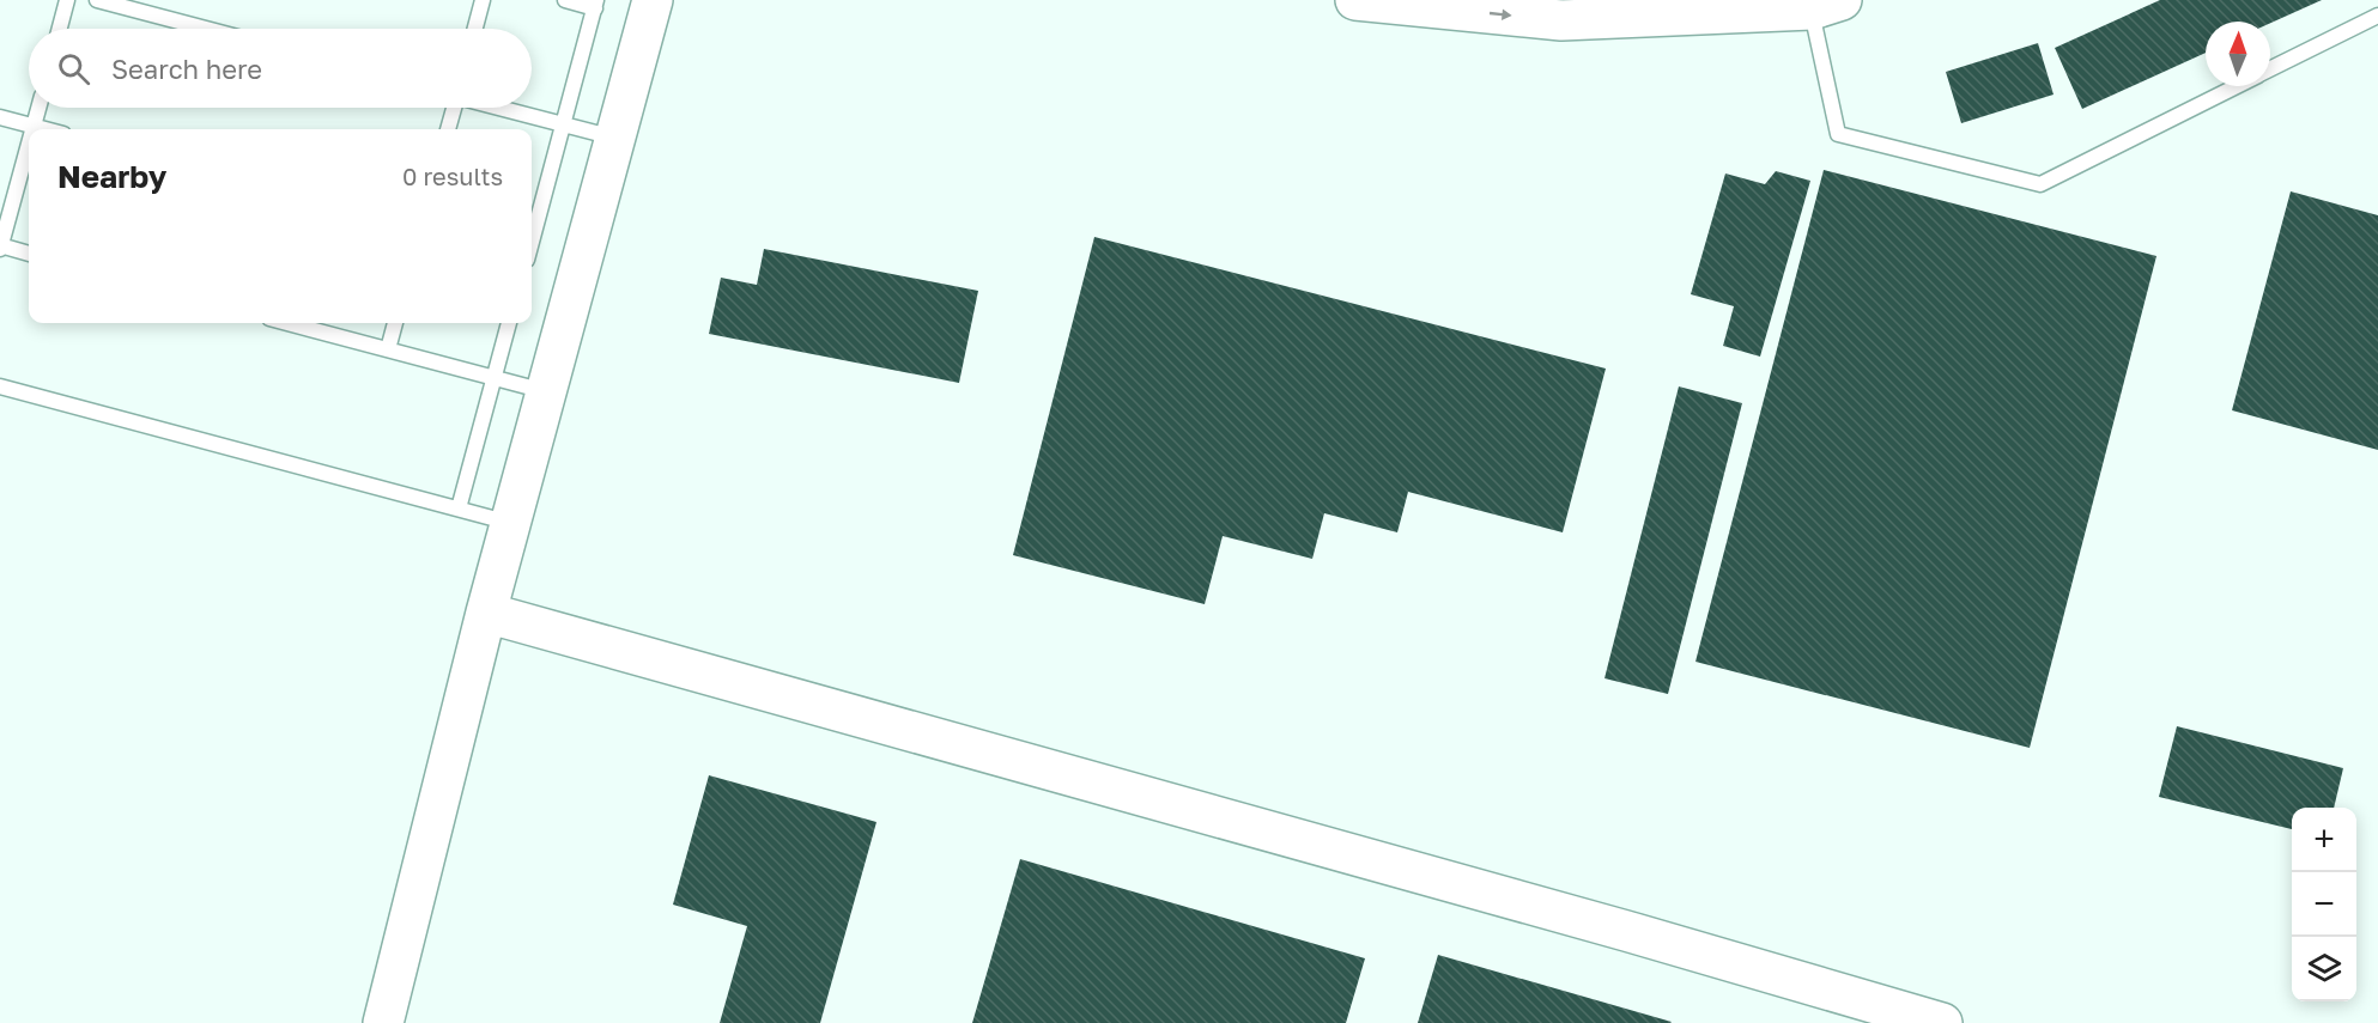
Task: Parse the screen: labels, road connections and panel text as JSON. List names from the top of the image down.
{
  "north": "top",
  "page": {
    "search": "Search here",
    "heading": ["Nearby", "0 results"],
    "map_buttons": ["+", "−"]
  }
}
